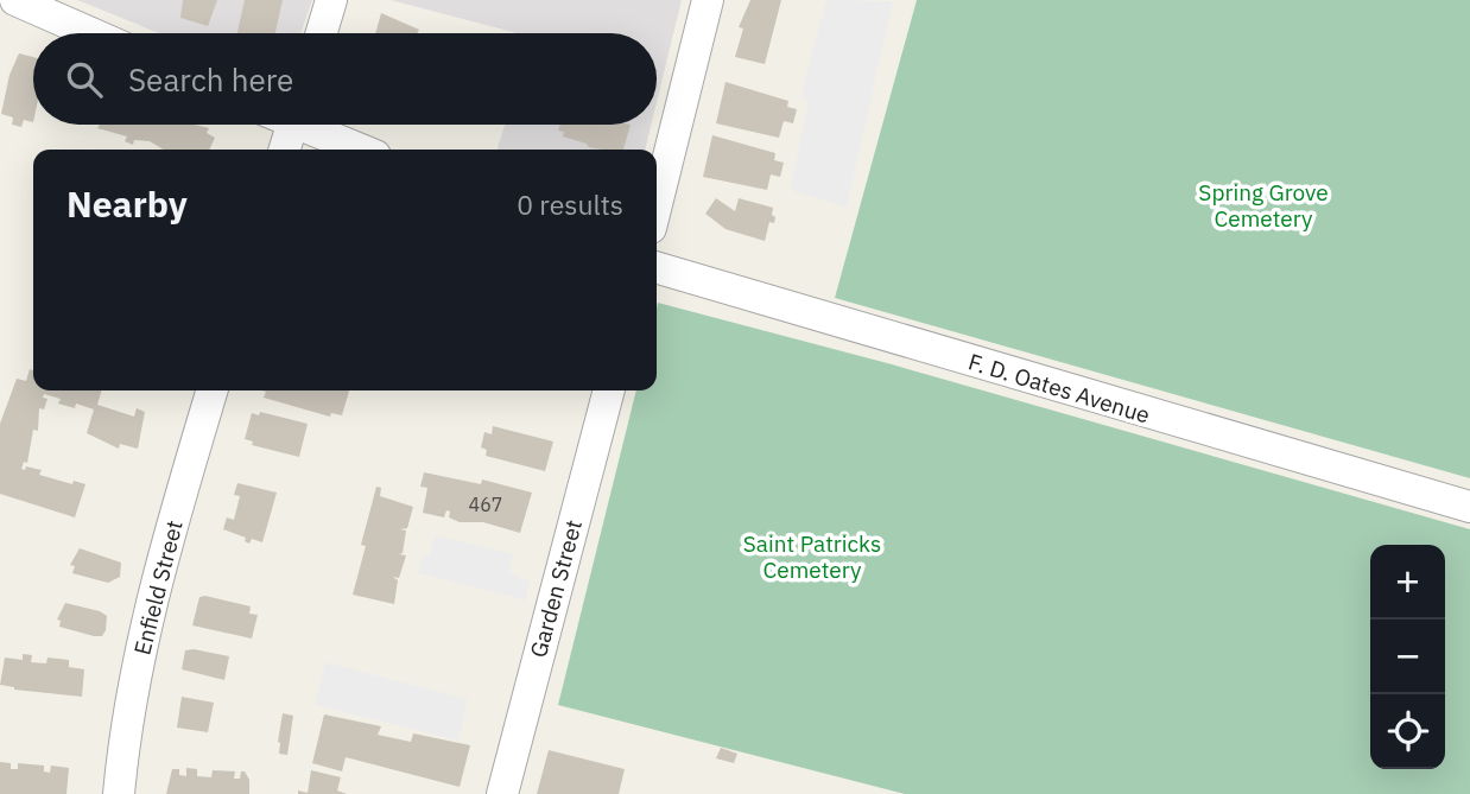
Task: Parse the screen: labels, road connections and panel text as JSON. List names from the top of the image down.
{
  "streets": {
    "street": ["F. D. Oates Avenue", "Enfield Street", "Garden Street"]
  },
  "parks": ["Spring Grove Cemetery", "Saint Patricks Cemetery"],
  "house_numbers": ["467"],
  "page": {
    "search": "Search here",
    "heading": ["Nearby", "0 results"],
    "map_buttons": ["+", "−"]
  }
}
